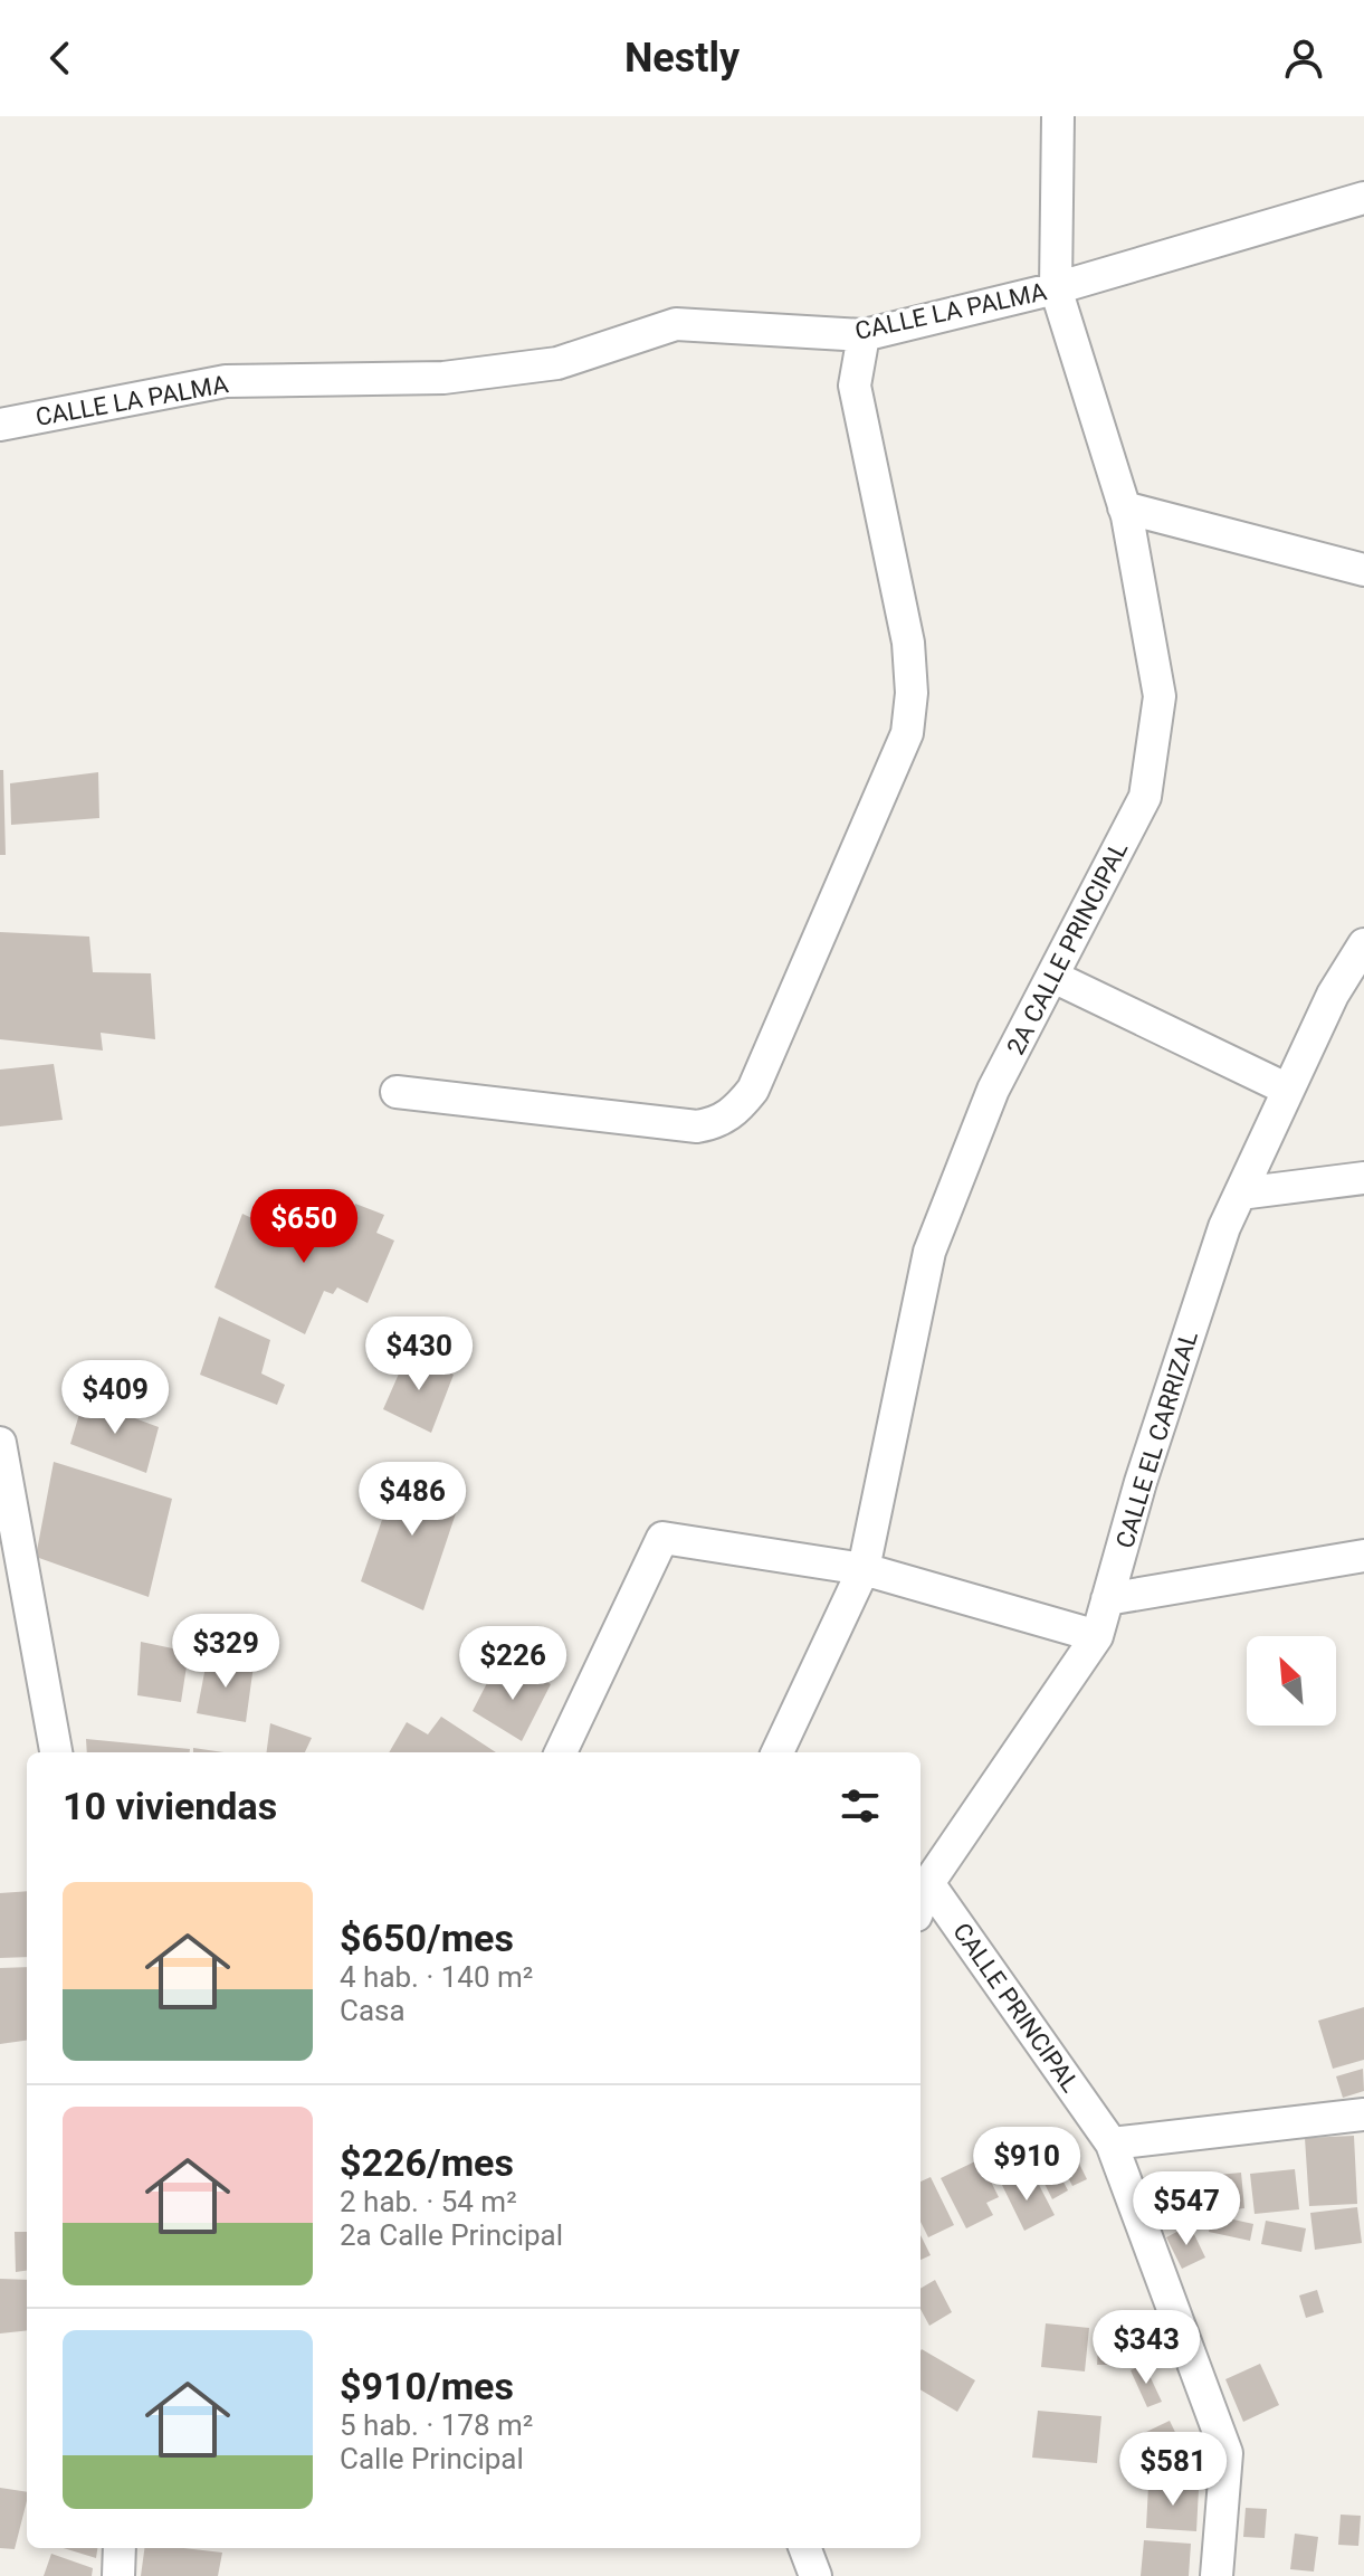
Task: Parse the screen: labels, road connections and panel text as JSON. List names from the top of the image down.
{
  "streets": {
    "street": [
      "CALLE LA PALMA",
      "2A CALLE PRINCIPAL",
      "CALLE EL CARRIZAL",
      "CALLE PRINCIPAL"
    ]
  },
  "crossings": [
    ["CALLE LA PALMA", "2A CALLE PRINCIPAL"],
    ["CALLE EL CARRIZAL", "CALLE PRINCIPAL"]
  ],
  "north": "top left",
  "page": {
    "header": "Nestly",
    "price": [
      "$650",
      "$430",
      "$409",
      "$486",
      "$329",
      "$226",
      "$910",
      "$547",
      "$343",
      "$581"
    ],
    "heading": "10 viviendas",
    "list": [
      {
        "name": "$650/mes",
        "note": "4 hab. · 140 m² · Casa"
      },
      {
        "name": "$226/mes",
        "note": "2 hab. · 54 m² · 2a Calle Principal"
      },
      {
        "name": "$910/mes",
        "note": "5 hab. · 178 m² · Calle Principal"
      }
    ]
  }
}
